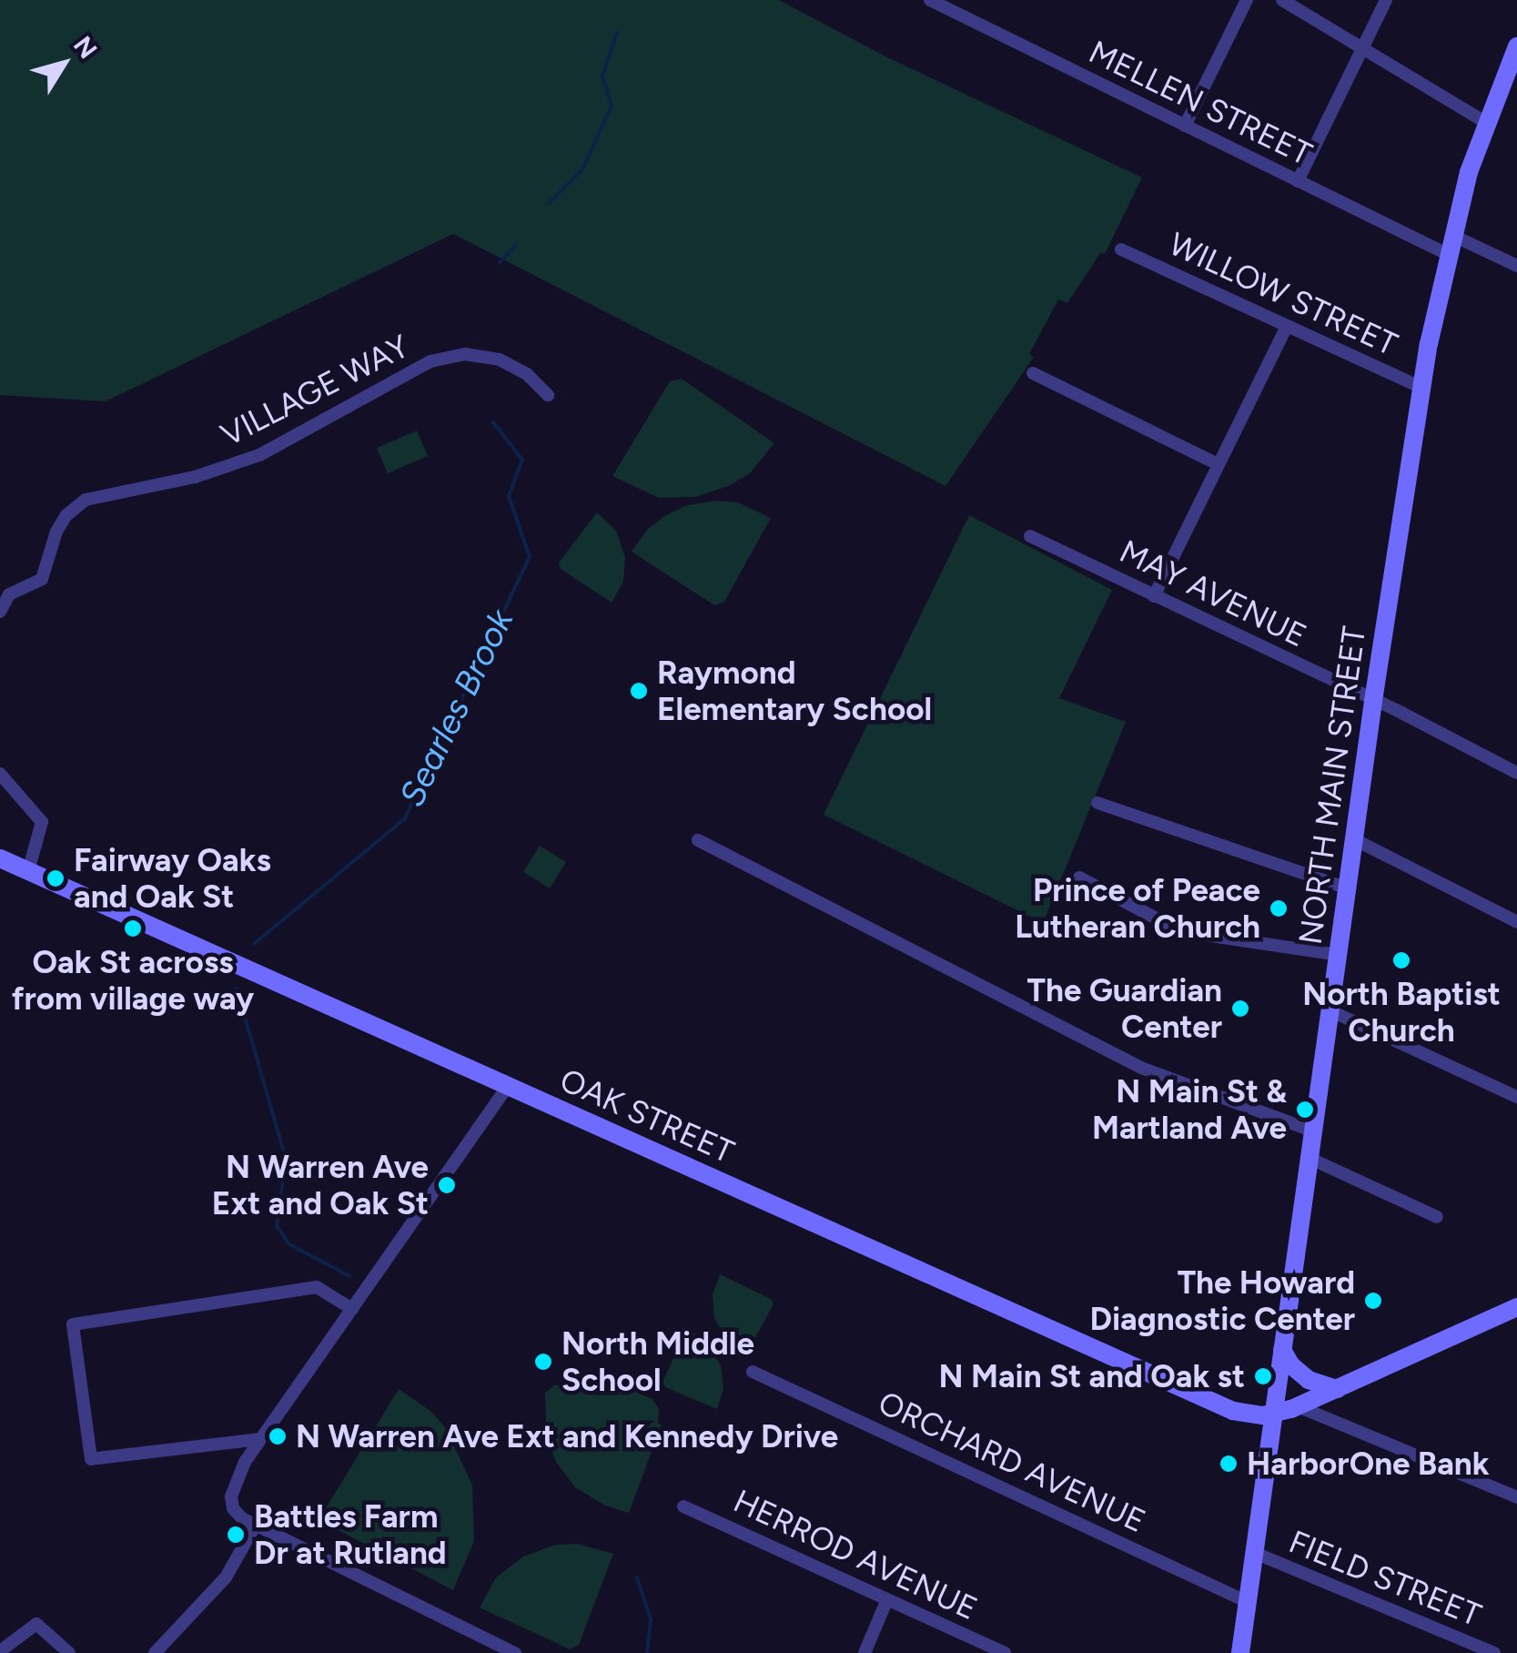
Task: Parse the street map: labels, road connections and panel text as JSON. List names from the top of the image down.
{
  "streets": {
    "main road": ["NORTH MAIN STREET", "OAK STREET"],
    "street": [
      "MELLEN STREET",
      "WILLOW STREET",
      "VILLAGE WAY",
      "MAY AVENUE",
      "ORCHARD AVENUE",
      "HERROD AVENUE",
      "FIELD STREET"
    ]
  },
  "crossings": [
    ["MELLEN STREET", "NORTH MAIN STREET"],
    ["WILLOW STREET", "NORTH MAIN STREET"],
    ["MAY AVENUE", "NORTH MAIN STREET"],
    ["NORTH MAIN STREET", "OAK STREET"],
    ["NORTH MAIN STREET", "ORCHARD AVENUE"],
    ["NORTH MAIN STREET", "FIELD STREET"]
  ],
  "water": ["Searles Brook"],
  "places": [
    "Raymond Elementary School",
    "Fairway Oaks and Oak St",
    "Prince of Peace Lutheran Church",
    "Oak St across from village way",
    "North Baptist Church",
    "The Guardian Center",
    "N Main St & Martland Ave",
    "N Warren Ave Ext and Oak St",
    "The Howard Diagnostic Center",
    "North Middle School",
    "N Main St and Oak st",
    "N Warren Ave Ext and Kennedy Drive",
    "HarborOne Bank",
    "Battles Farm Dr at Rutland"
  ],
  "north": "top right"
}
